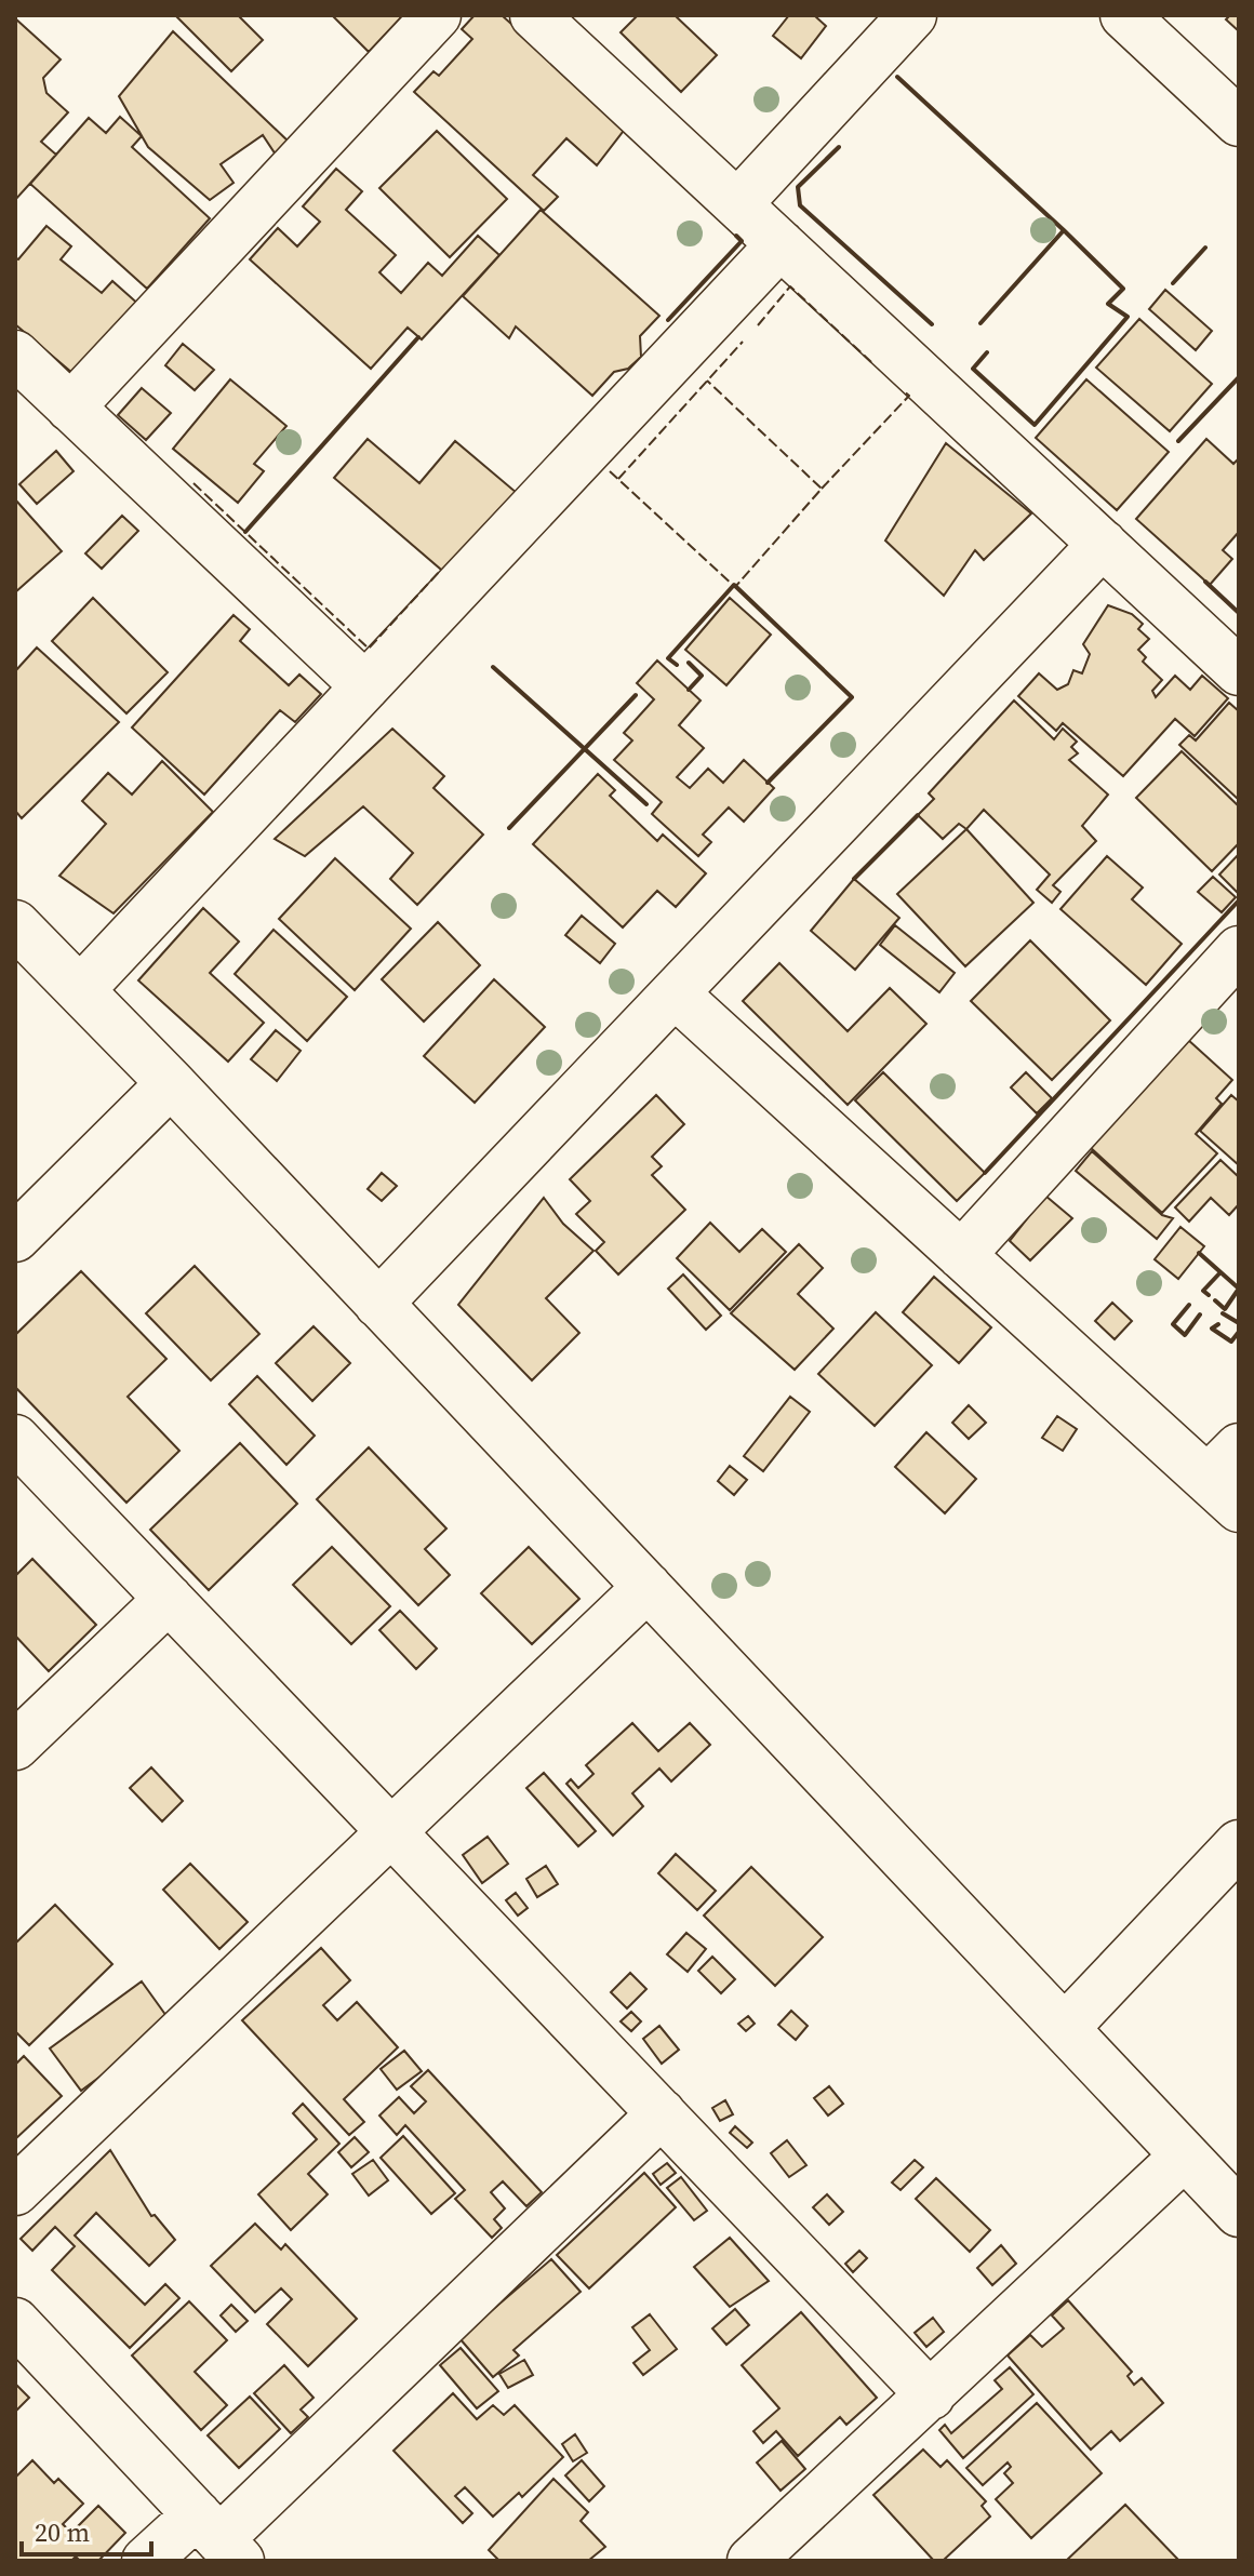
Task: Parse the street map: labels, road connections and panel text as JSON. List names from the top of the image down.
{
  "scale_bar": "20 m"
}
